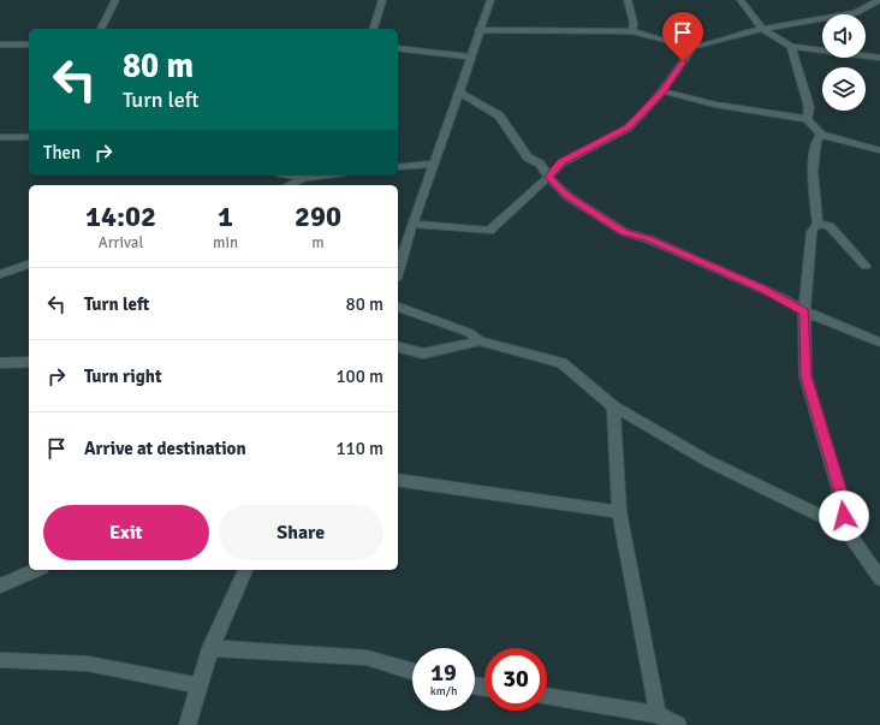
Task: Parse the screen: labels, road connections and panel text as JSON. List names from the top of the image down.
{
  "page": {
    "turn": ["80 m", "Turn left"],
    "then": "Then",
    "eta": [
      "14:02",
      "Arrival",
      "1",
      "min",
      "290",
      "m"
    ],
    "list": [
      {
        "name": "Turn left",
        "value": "80 m"
      },
      {
        "name": "Turn right",
        "value": "100 m"
      },
      {
        "name": "Arrive at destination",
        "value": "110 m"
      }
    ],
    "buttons": ["Exit", "Share"],
    "speed": "19 km/h",
    "limit": "30"
  }
}
